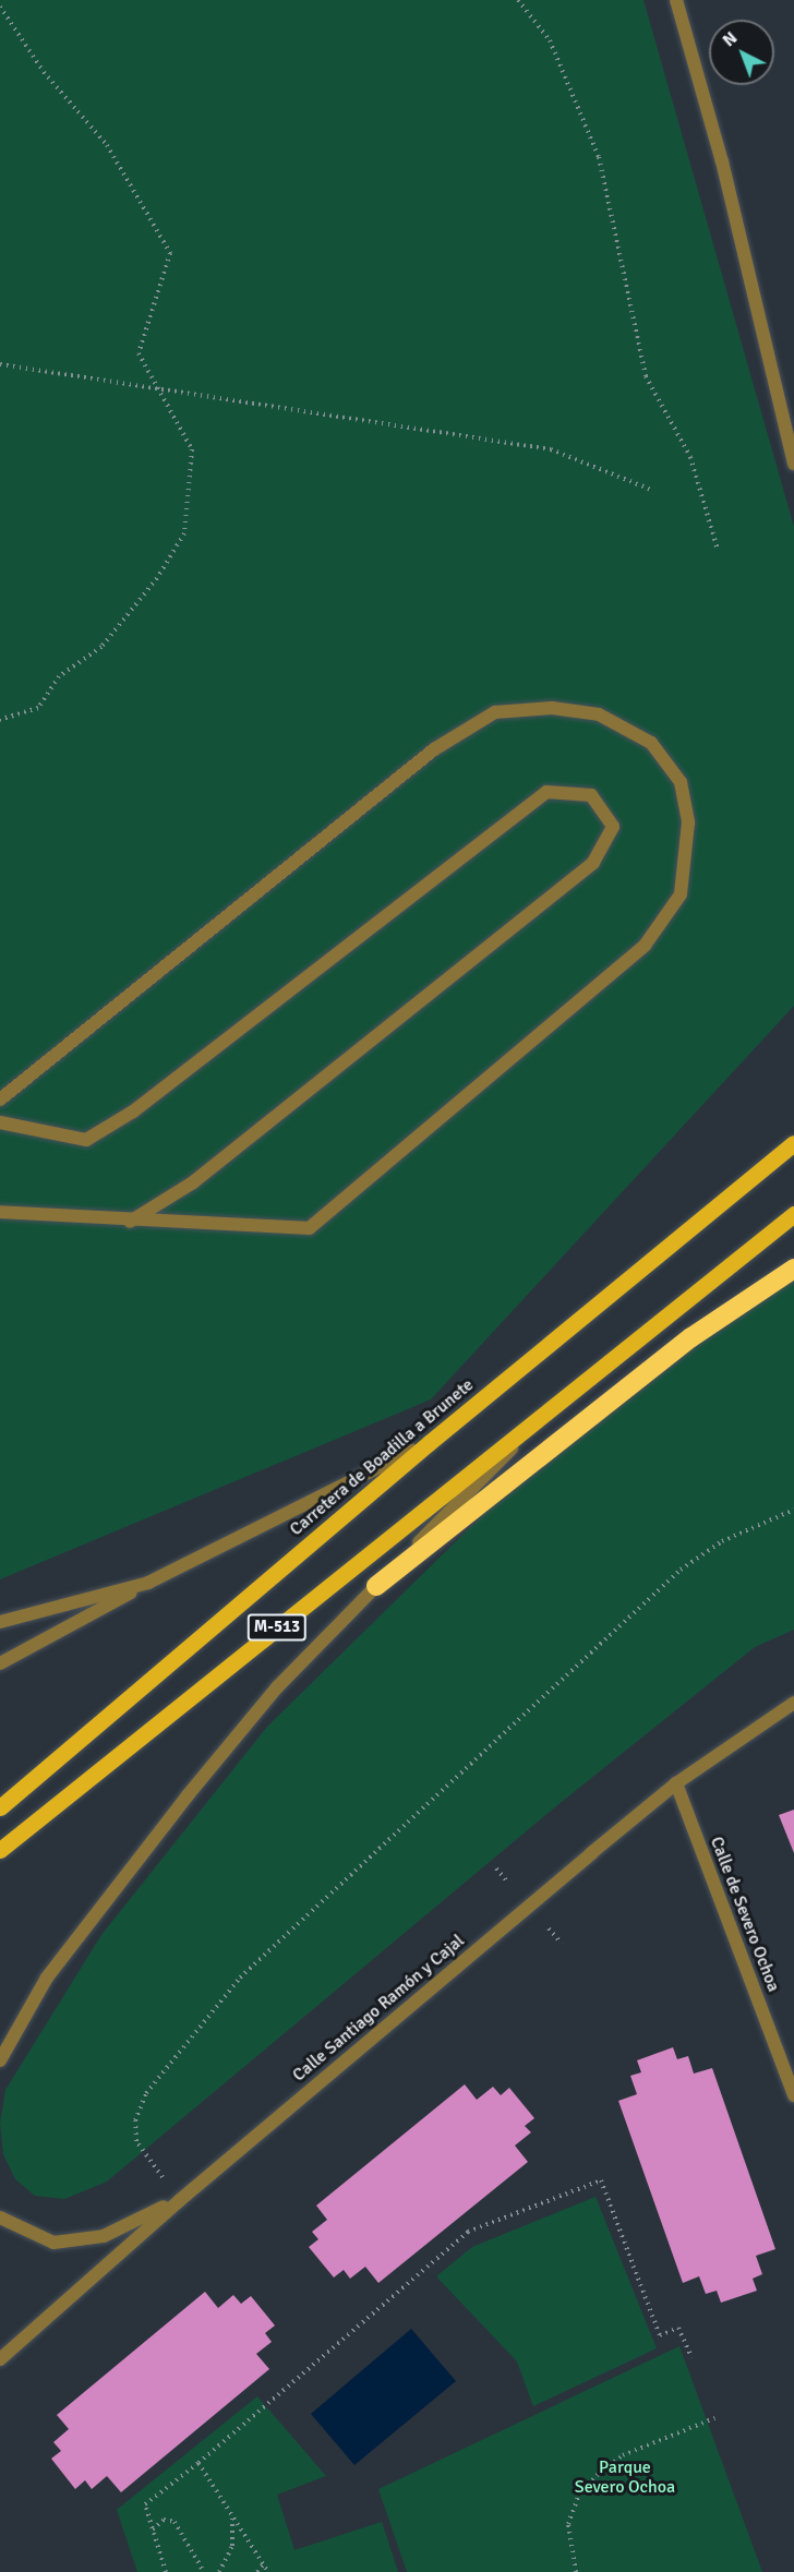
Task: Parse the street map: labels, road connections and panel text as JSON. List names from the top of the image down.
{
  "streets": {
    "main road": ["Carretera de Boadilla a Brunete", "M-513"],
    "street": ["Calle de Severo Ochoa", "Calle Santiago Ramón y Cajal"]
  },
  "crossings": [
    ["Calle de Severo Ochoa", "Calle Santiago Ramón y Cajal"]
  ],
  "parks": ["Parque Severo Ochoa"],
  "north": "top left"
}
